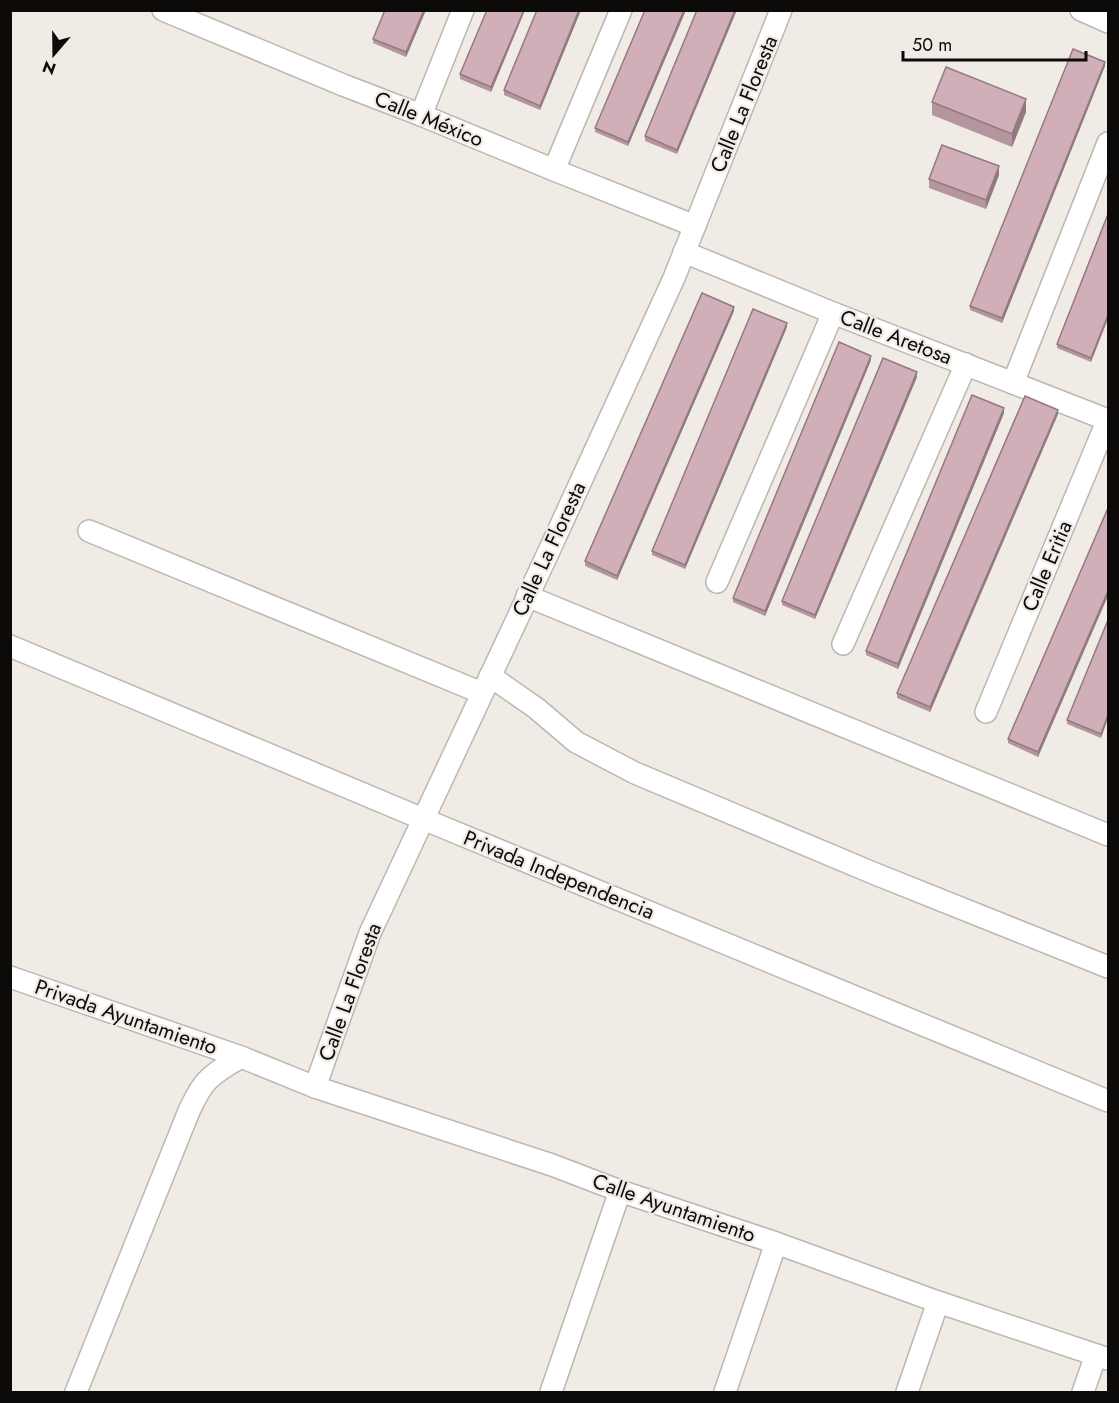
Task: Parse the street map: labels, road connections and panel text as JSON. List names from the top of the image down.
{
  "streets": {
    "street": [
      "Calle La Floresta",
      "Calle México",
      "Calle Aretosa",
      "Calle Eritia",
      "Privada Independencia",
      "Privada Ayuntamiento",
      "Calle Ayuntamiento"
    ]
  },
  "crossings": [
    ["Calle La Floresta", "Calle México"],
    ["Calle La Floresta", "Calle Aretosa"],
    ["Calle La Floresta", "Privada Independencia"],
    ["Calle La Floresta", "Calle Ayuntamiento"],
    ["Calle Aretosa", "Calle Eritia"],
    ["Privada Ayuntamiento", "Calle Ayuntamiento"]
  ],
  "scale_bar": "50 m",
  "north": "bottom"
}
